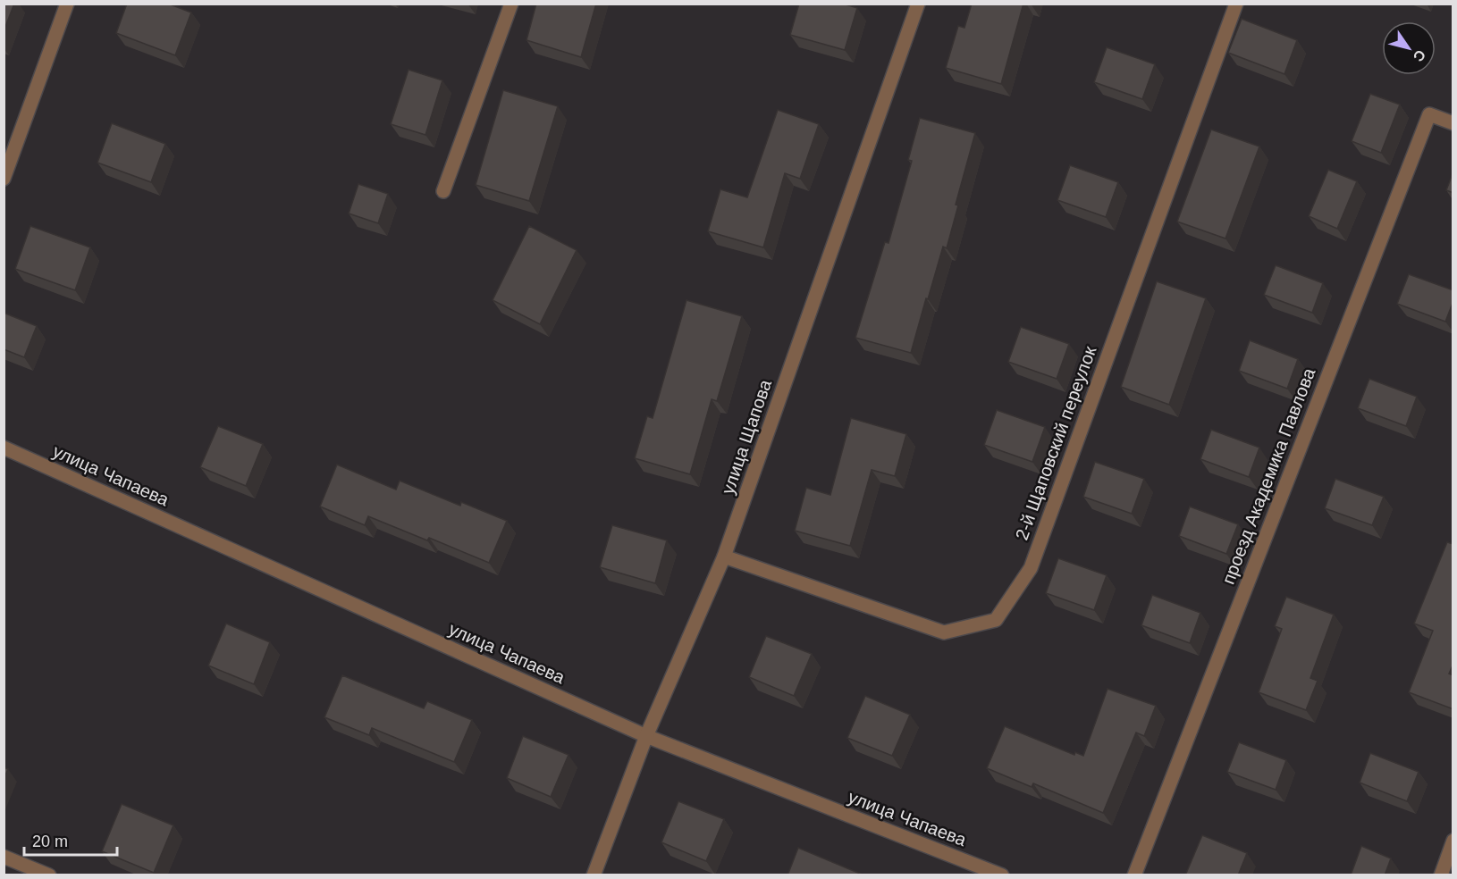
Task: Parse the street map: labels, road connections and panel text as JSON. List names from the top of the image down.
{
  "streets": {
    "street": [
      "улица Щапова",
      "2-й Щаповский переулок",
      "улица Чапаева",
      "проезд Академика Павлова"
    ]
  },
  "crossings": [
    ["улица Щапова", "2-й Щаповский переулок"],
    ["улица Щапова", "улица Чапаева"]
  ],
  "scale_bar": "20 m",
  "north": "bottom right"
}
